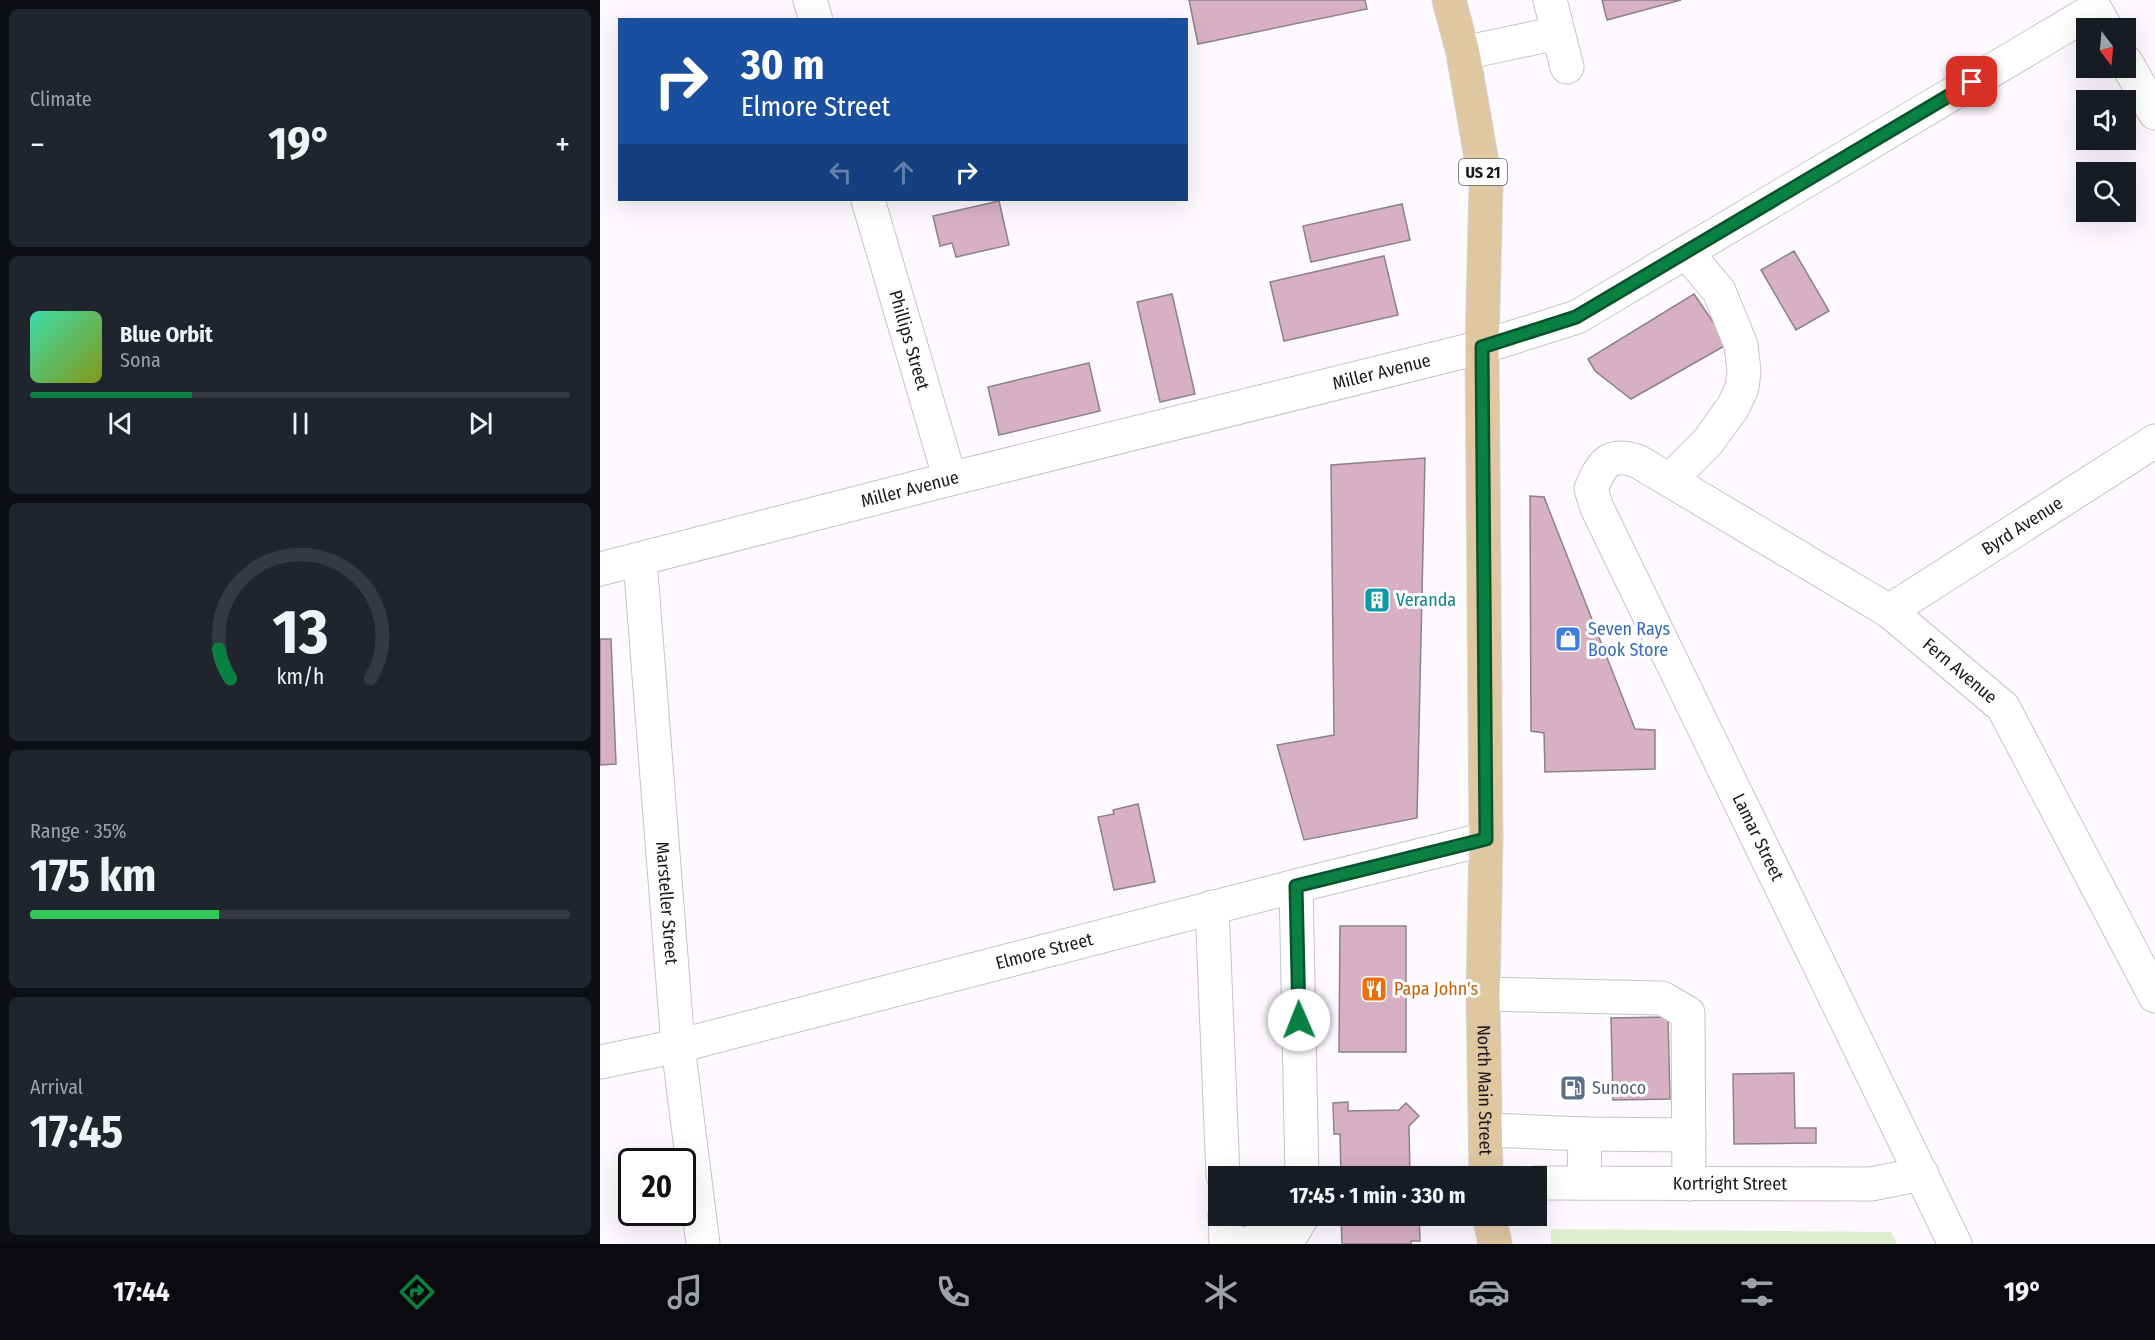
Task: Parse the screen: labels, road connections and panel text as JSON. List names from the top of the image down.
{
  "streets": {
    "main road": ["US 21", "North Main Street"],
    "street": [
      "Phillips Street",
      "Miller Avenue",
      "Byrd Avenue",
      "Fern Avenue",
      "Lamar Street",
      "Marsteller Street",
      "Elmore Street",
      "Kortright Street"
    ]
  },
  "crossings": [
    ["Phillips Street", "Miller Avenue"],
    ["Miller Avenue", "Marsteller Street"],
    ["Miller Avenue", "North Main Street"],
    ["Byrd Avenue", "Fern Avenue"],
    ["Fern Avenue", "Lamar Street"],
    ["Lamar Street", "Kortright Street"],
    ["Marsteller Street", "Elmore Street"],
    ["Elmore Street", "North Main Street"]
  ],
  "places": {
    "building": ["Veranda"],
    "shop": ["Seven Rays Book Store"],
    "restaurant": ["Papa John's"],
    "fuel station": ["Sunoco"]
  },
  "north": "bottom",
  "page": {
    "tile": [
      "Climate",
      ["Range · 35%", "175 km"],
      ["Arrival", "17:45"]
    ],
    "turn": ["30 m", "Elmore Street"],
    "heat": ["−", "19°", "+"],
    "song": ["Blue Orbit", "Sona"],
    "limit": "20",
    "trip": "17:45 · 1 min · 330 m",
    "tabs": ["17:44", "19°"],
    "gauge": ["13", "km/h"]
  }
}
